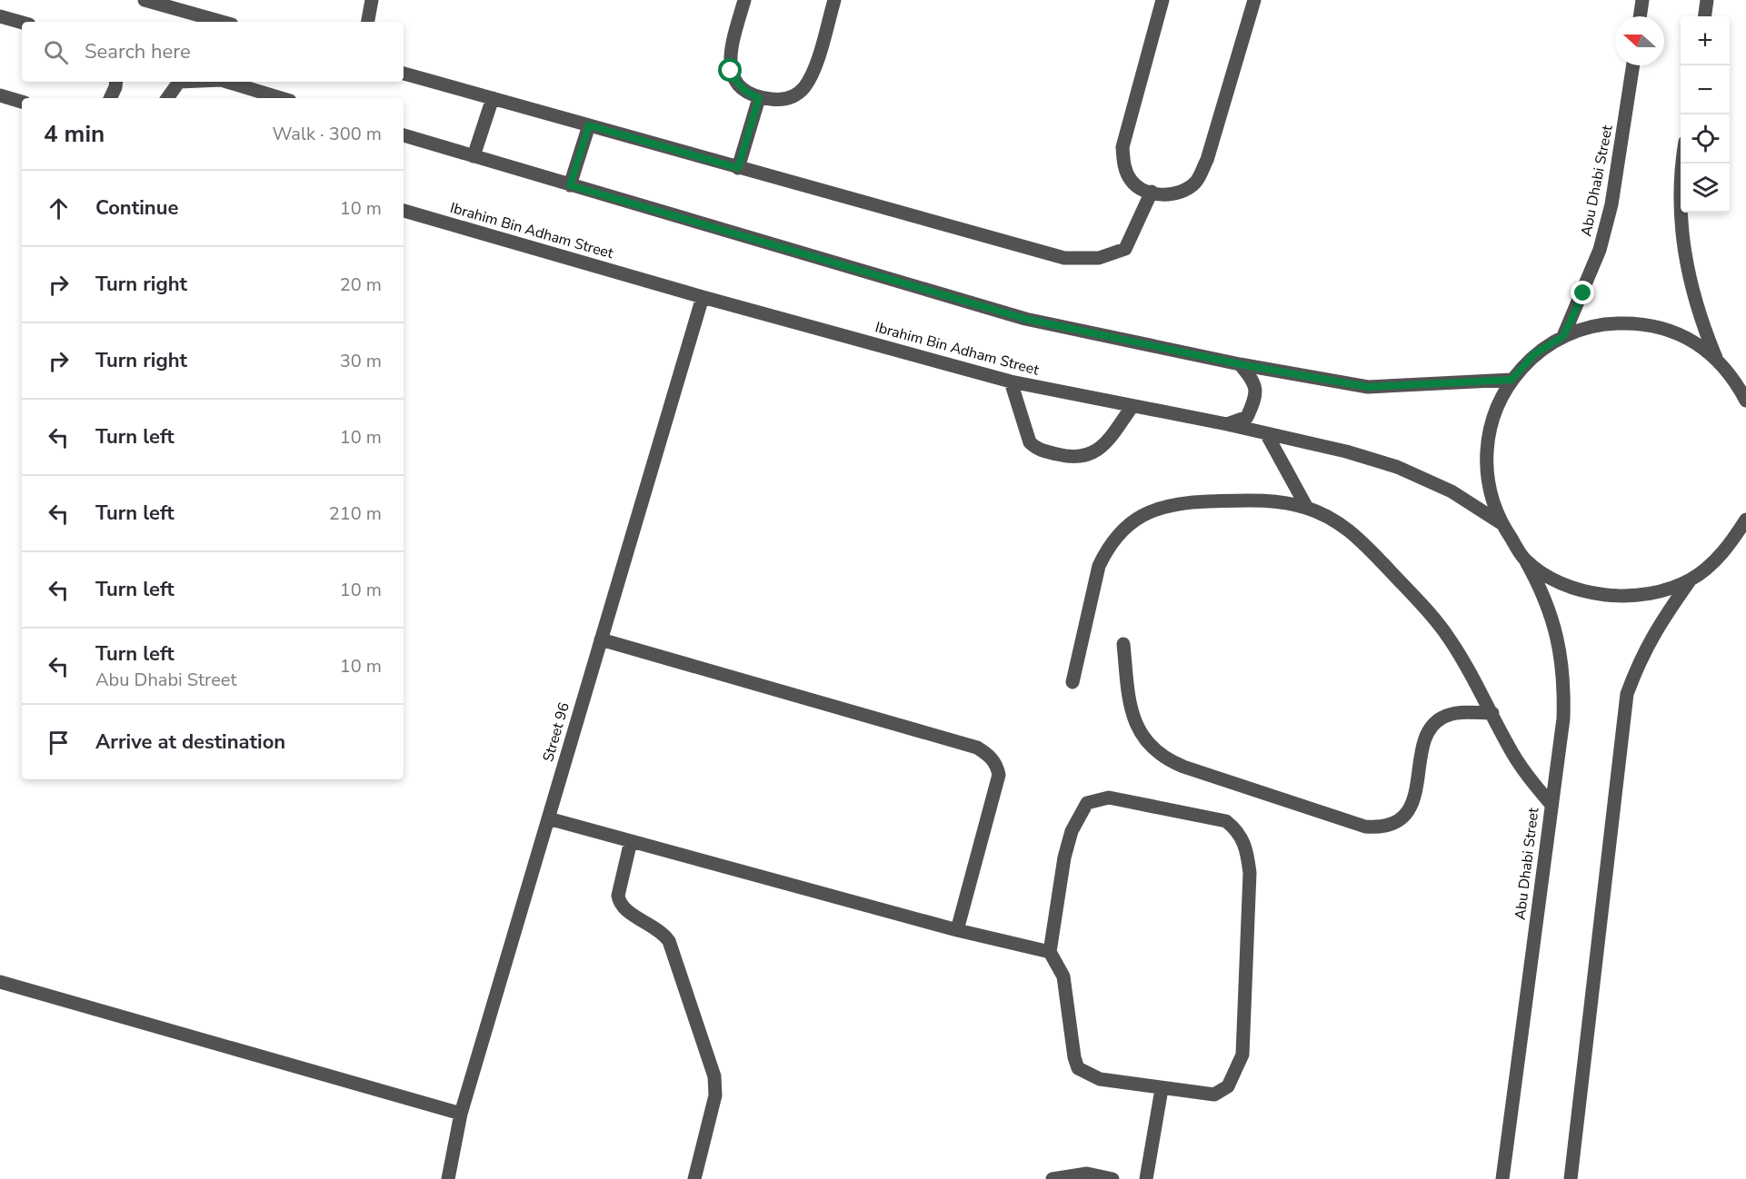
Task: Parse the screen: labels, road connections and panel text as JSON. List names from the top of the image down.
{
  "streets": {
    "street": ["Abu Dhabi Street", "Ibrahim Bin Adham Street", "Street 96"]
  },
  "crossings": [
    ["Ibrahim Bin Adham Street", "Street 96"]
  ],
  "north": "left",
  "page": {
    "map_buttons": ["+", "−"],
    "search": "Search here",
    "heading": ["4 min", "Walk · 300 m"],
    "list": [
      ["Continue", "10 m"],
      ["Turn right", "20 m"],
      ["Turn right", "30 m"],
      ["Turn left", "10 m"],
      ["Turn left", "210 m"],
      ["Turn left", "10 m"],
      ["Turn left", "Abu Dhabi Street", "10 m"],
      "Arrive at destination"
    ]
  }
}
